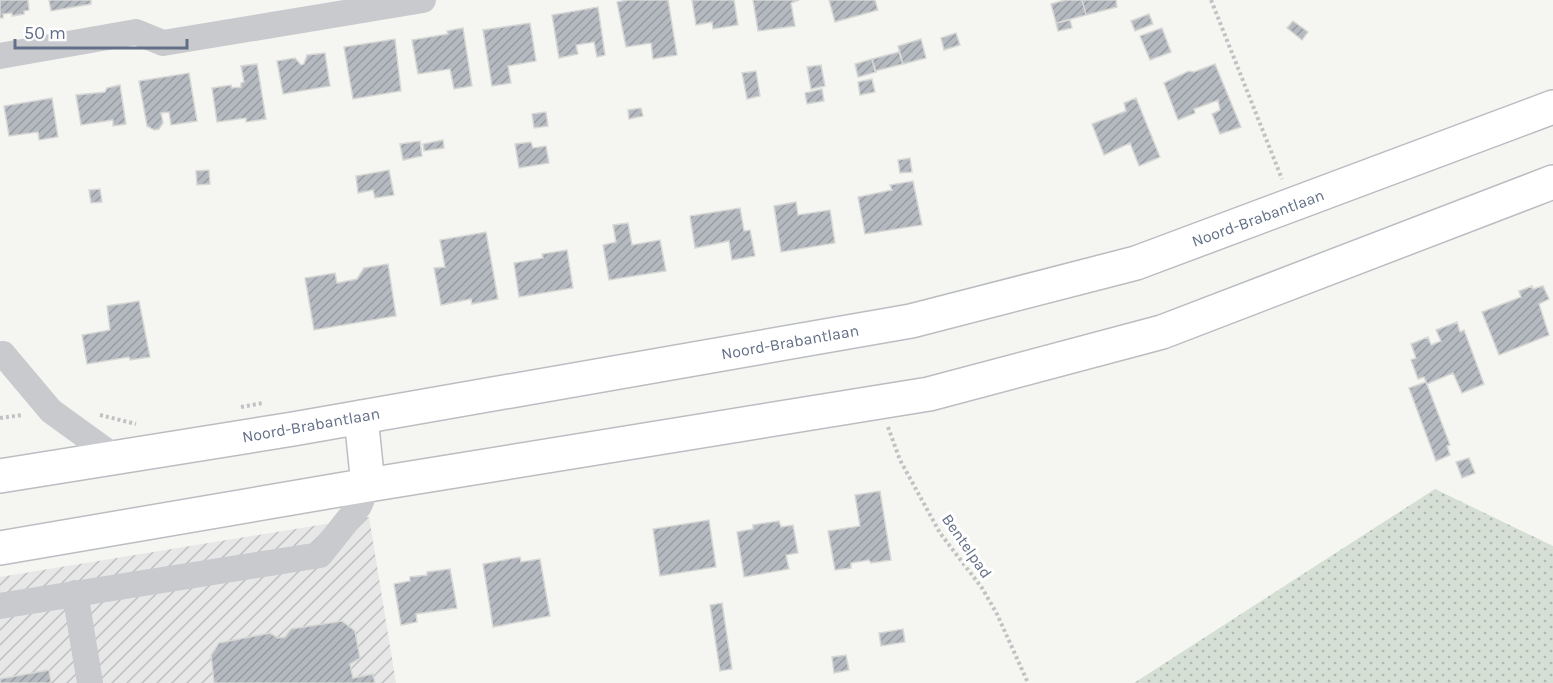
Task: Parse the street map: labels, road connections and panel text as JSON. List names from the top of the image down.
{
  "streets": {
    "main road": ["Noord-Brabantlaan"],
    "path": ["Bentelpad"]
  },
  "scale_bar": "50 m"
}
